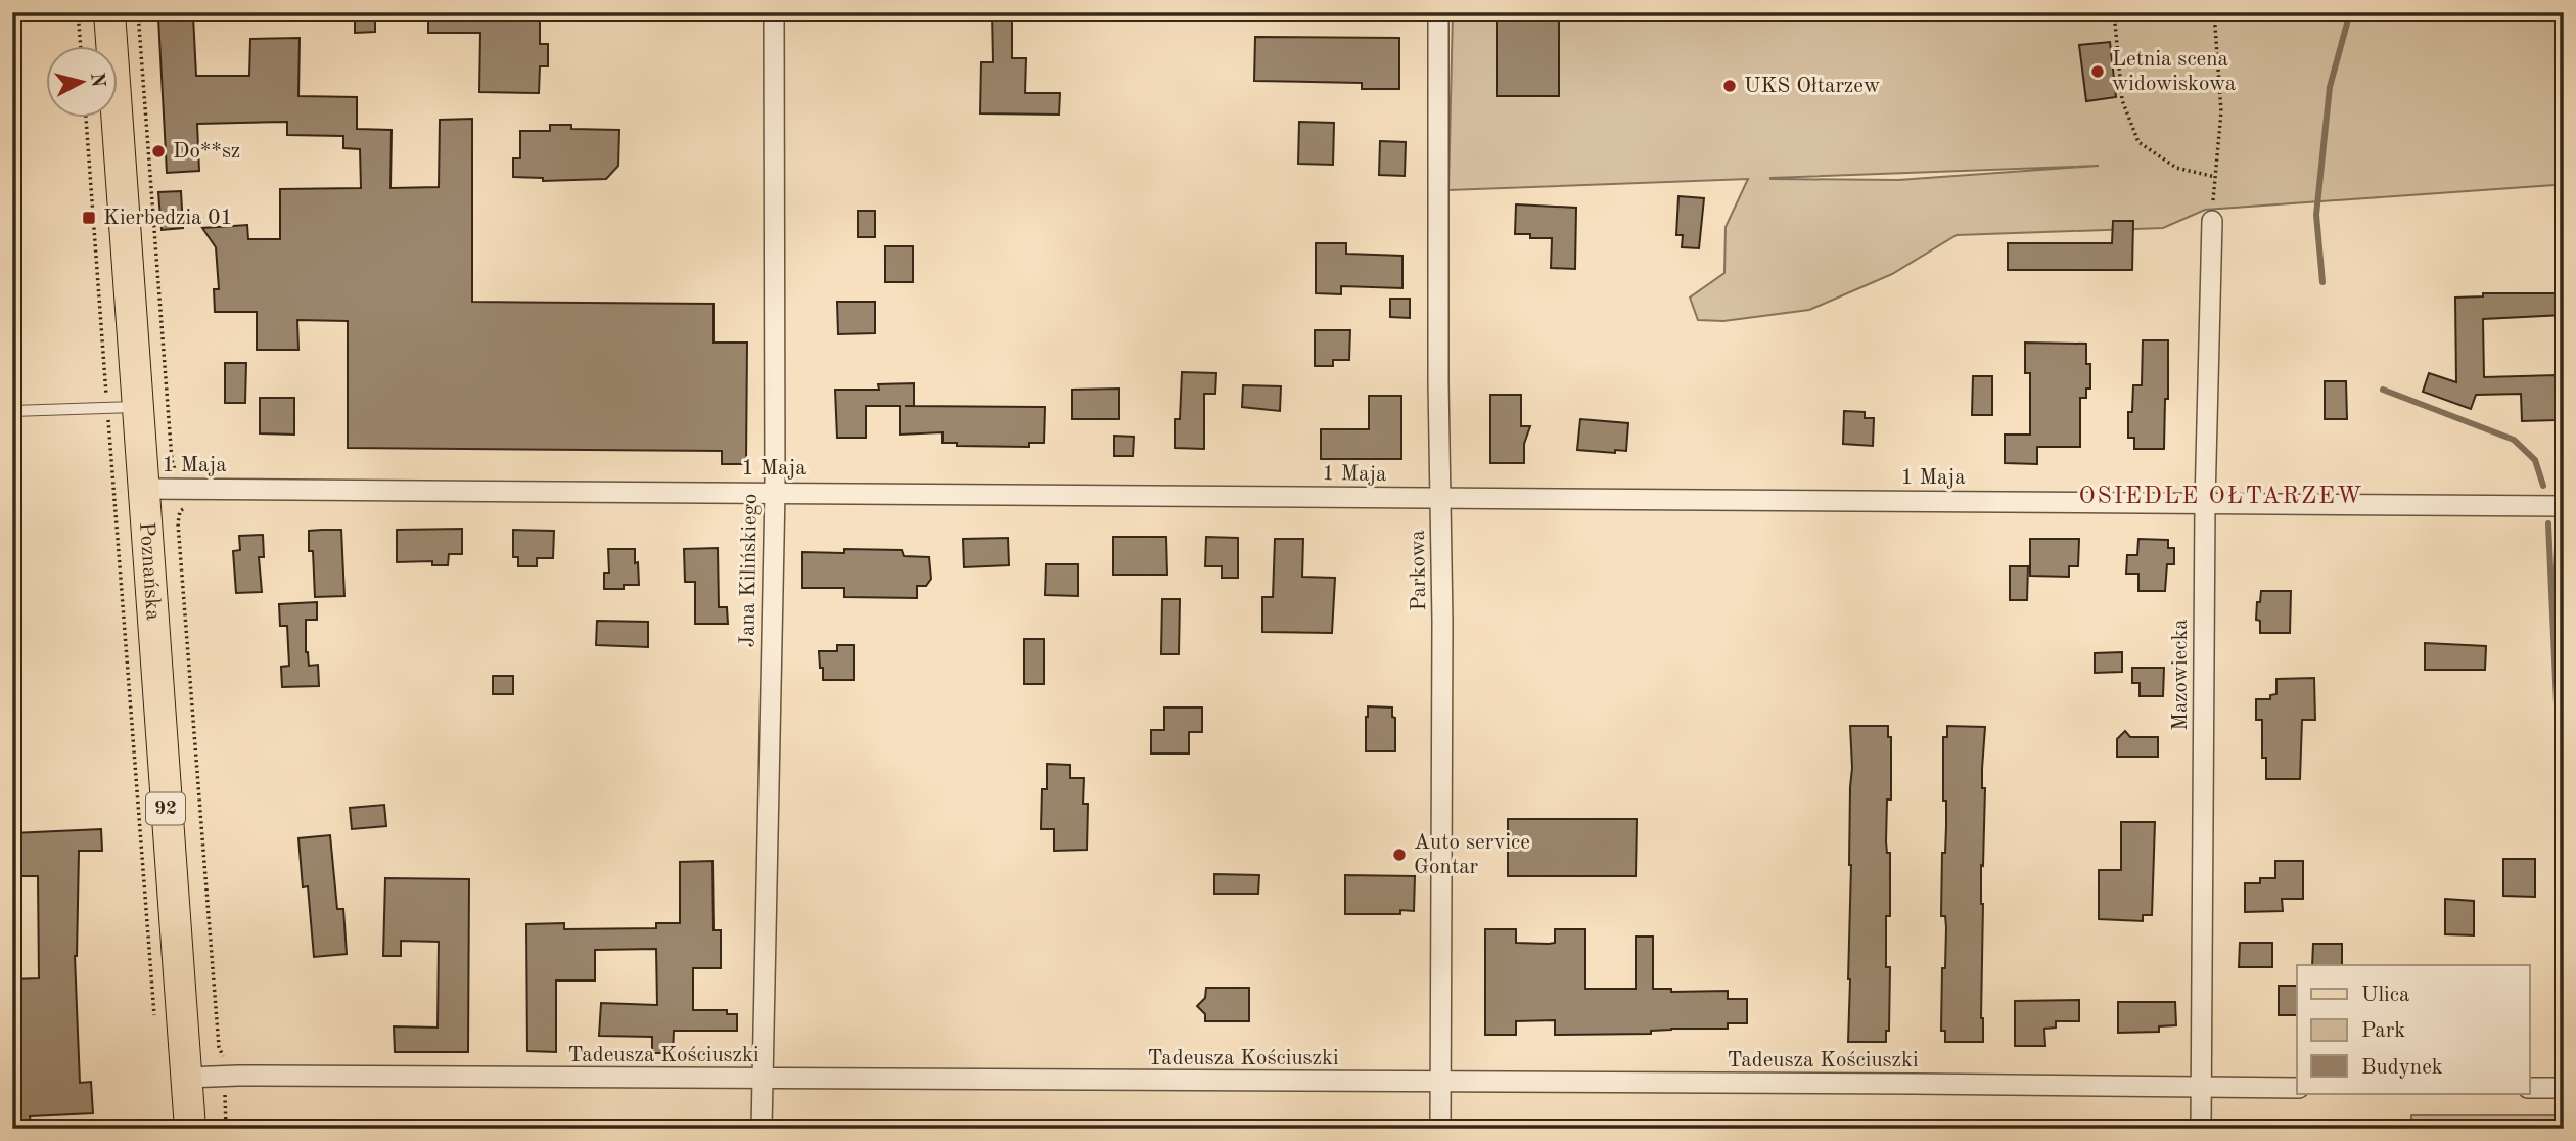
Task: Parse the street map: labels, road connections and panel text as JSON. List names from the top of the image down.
{
  "streets": {
    "main road": ["Poznańska", "92"],
    "street": [
      "1 Maja",
      "Jana Kilińskiego",
      "Parkowa",
      "Mazowiecka",
      "Tadeusza Kościuszki"
    ]
  },
  "crossings": [
    ["1 Maja", "Poznańska"],
    ["1 Maja", "Jana Kilińskiego"],
    ["1 Maja", "Parkowa"],
    ["1 Maja", "Mazowiecka"],
    ["Poznańska", "Tadeusza Kościuszki"],
    ["Jana Kilińskiego", "Tadeusza Kościuszki"],
    ["Parkowa", "Tadeusza Kościuszki"],
    ["Mazowiecka", "Tadeusza Kościuszki"]
  ],
  "districts": ["OSIEDLE OŁTARZEW"],
  "places": {
    "other": [
      "Letnia scena widowiskowa",
      "UKS Ołtarzew",
      "Do**sz",
      "Auto service Gontar"
    ],
    "transit": ["Kierbedzia 01"]
  },
  "legend": ["Ulica", "Park", "Budynek"],
  "north": "right"
}
